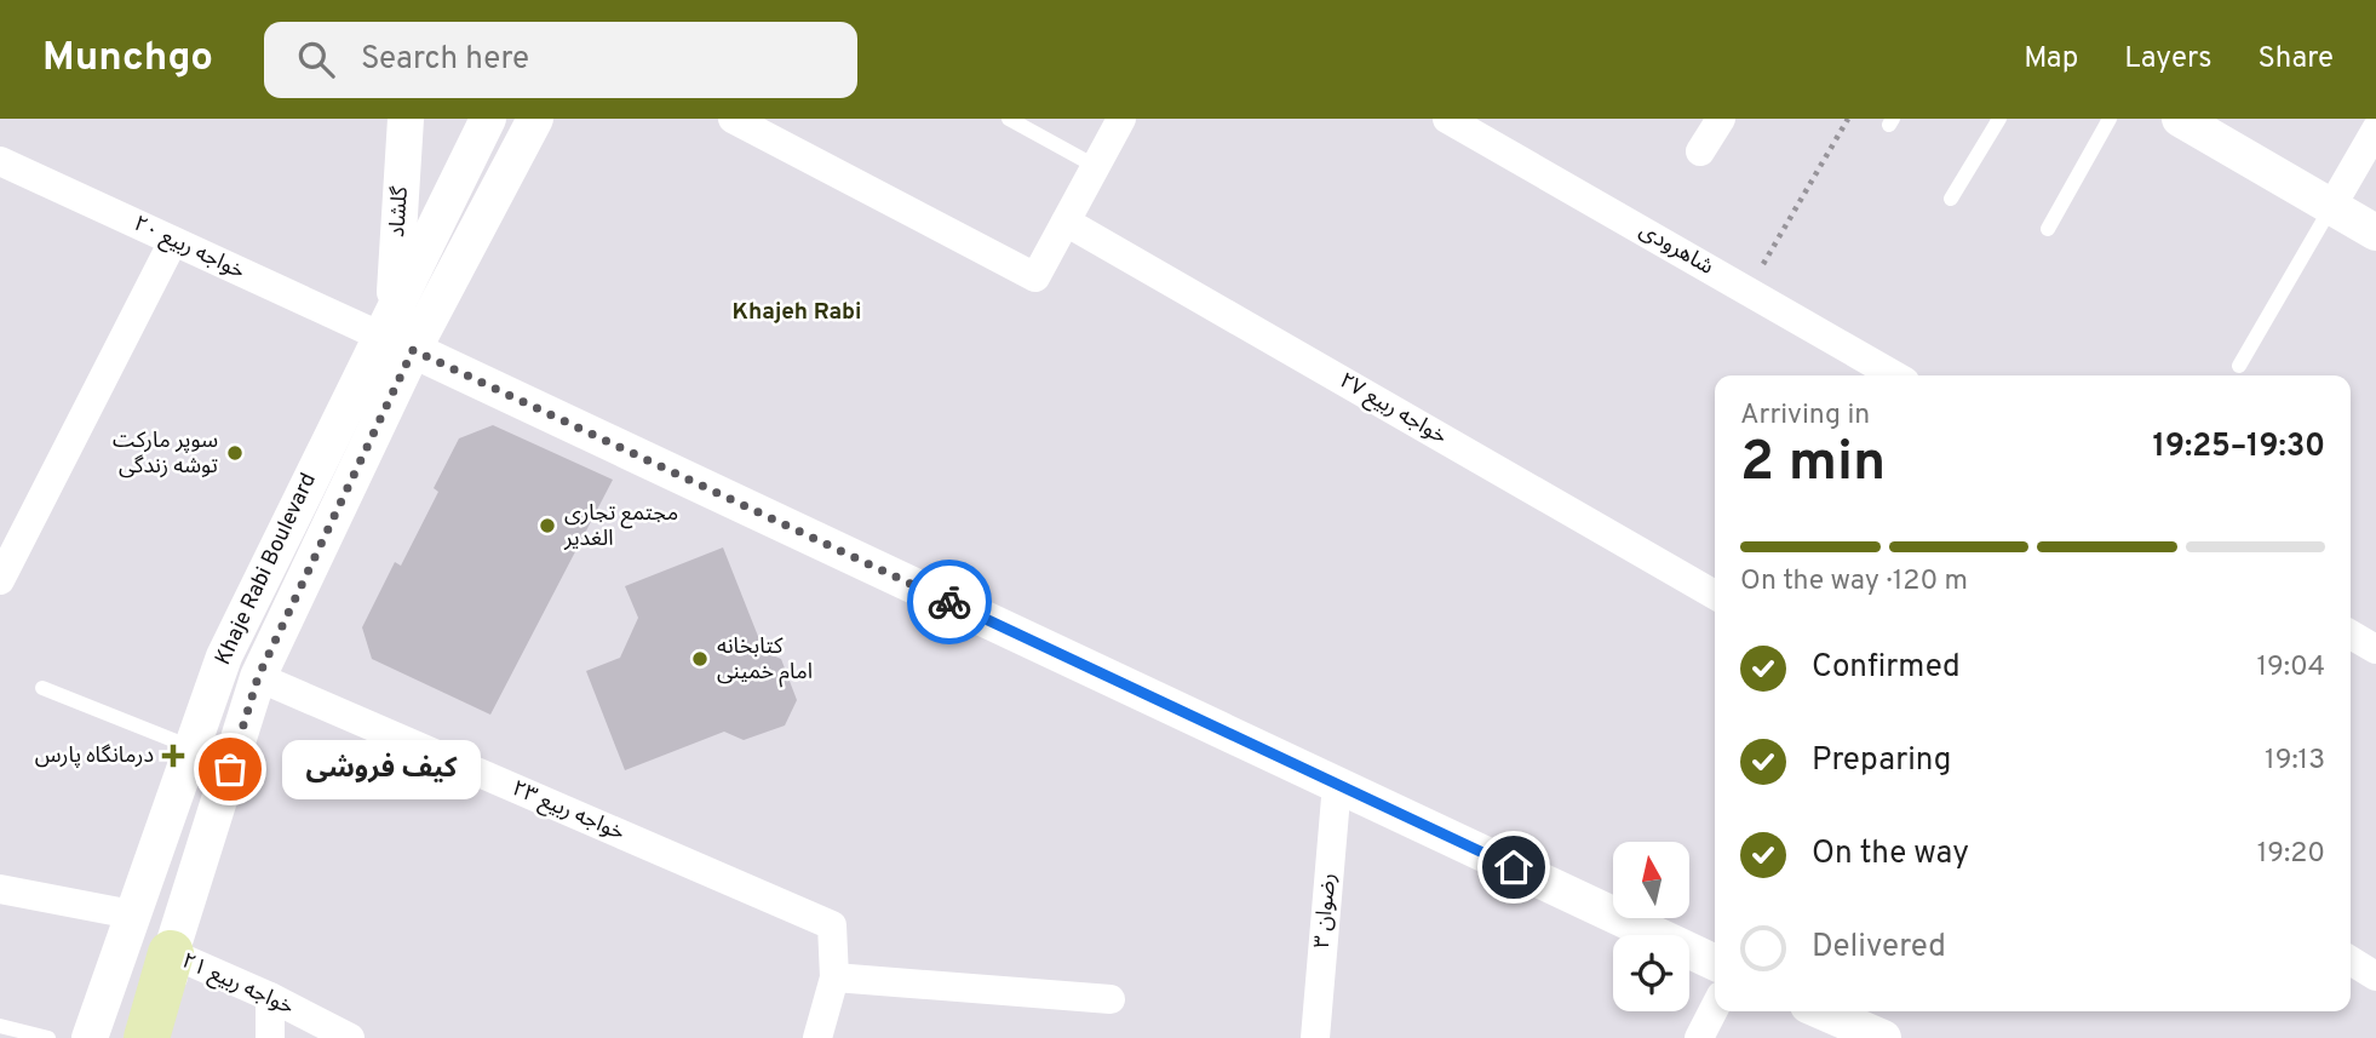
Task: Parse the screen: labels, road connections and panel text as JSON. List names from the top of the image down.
{
  "streets": {
    "street": [
      "گلشاد",
      "خواجه ربیع ۲۰",
      "شاهرودی",
      "خواجه ربیع ۲۷",
      "Khaje Rabi Boulevard",
      "خواجه ربیع ۲۳",
      "رضوان ۳",
      "خواجه ربیع ۲۱"
    ]
  },
  "crossings": [
    ["گلشاد", "خواجه ربیع ۲۰"],
    ["گلشاد", "Khaje Rabi Boulevard"],
    ["خواجه ربیع ۲۰", "Khaje Rabi Boulevard"],
    ["Khaje Rabi Boulevard", "خواجه ربیع ۲۳"],
    ["Khaje Rabi Boulevard", "خواجه ربیع ۲۱"]
  ],
  "districts": ["Khajeh Rabi"],
  "places": {
    "other": [
      "سوپر مارکت توشه زندگی",
      "مجتمع تجاری الغدیر",
      "کتابخانه امام خمینی",
      "کیف فروشی"
    ],
    "health": ["درمانگاه پارس"]
  },
  "north": "top",
  "page": {
    "header": "Munchgo",
    "search": "Search here",
    "nav": ["Map", "Layers", "Share"],
    "heading": ["2 min", "Arriving in", "19:25–19:30"],
    "bar": "On the way · 120 m",
    "list": [
      ["Confirmed", "19:04"],
      ["Preparing", "19:13"],
      ["On the way", "19:20"],
      "Delivered"
    ],
    "bubble": "کیف فروشی"
  }
}
